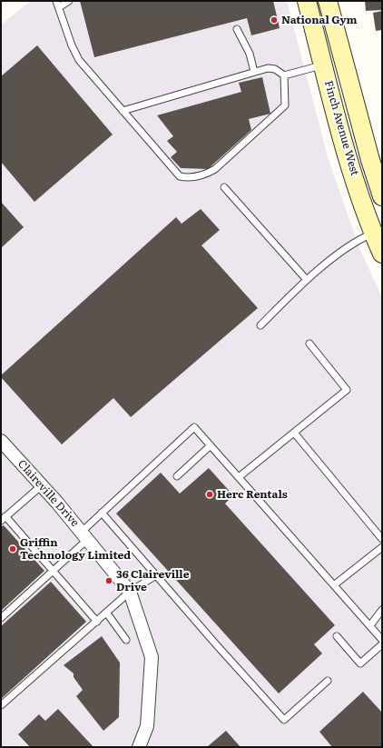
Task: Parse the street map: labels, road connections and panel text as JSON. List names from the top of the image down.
{
  "streets": {
    "main road": ["Finch Avenue West"],
    "street": ["Claireville Drive"]
  },
  "places": [
    "National Gym",
    "Herc Rentals",
    "Griffin Technology Limited",
    "36 Claireville Drive"
  ]
}
